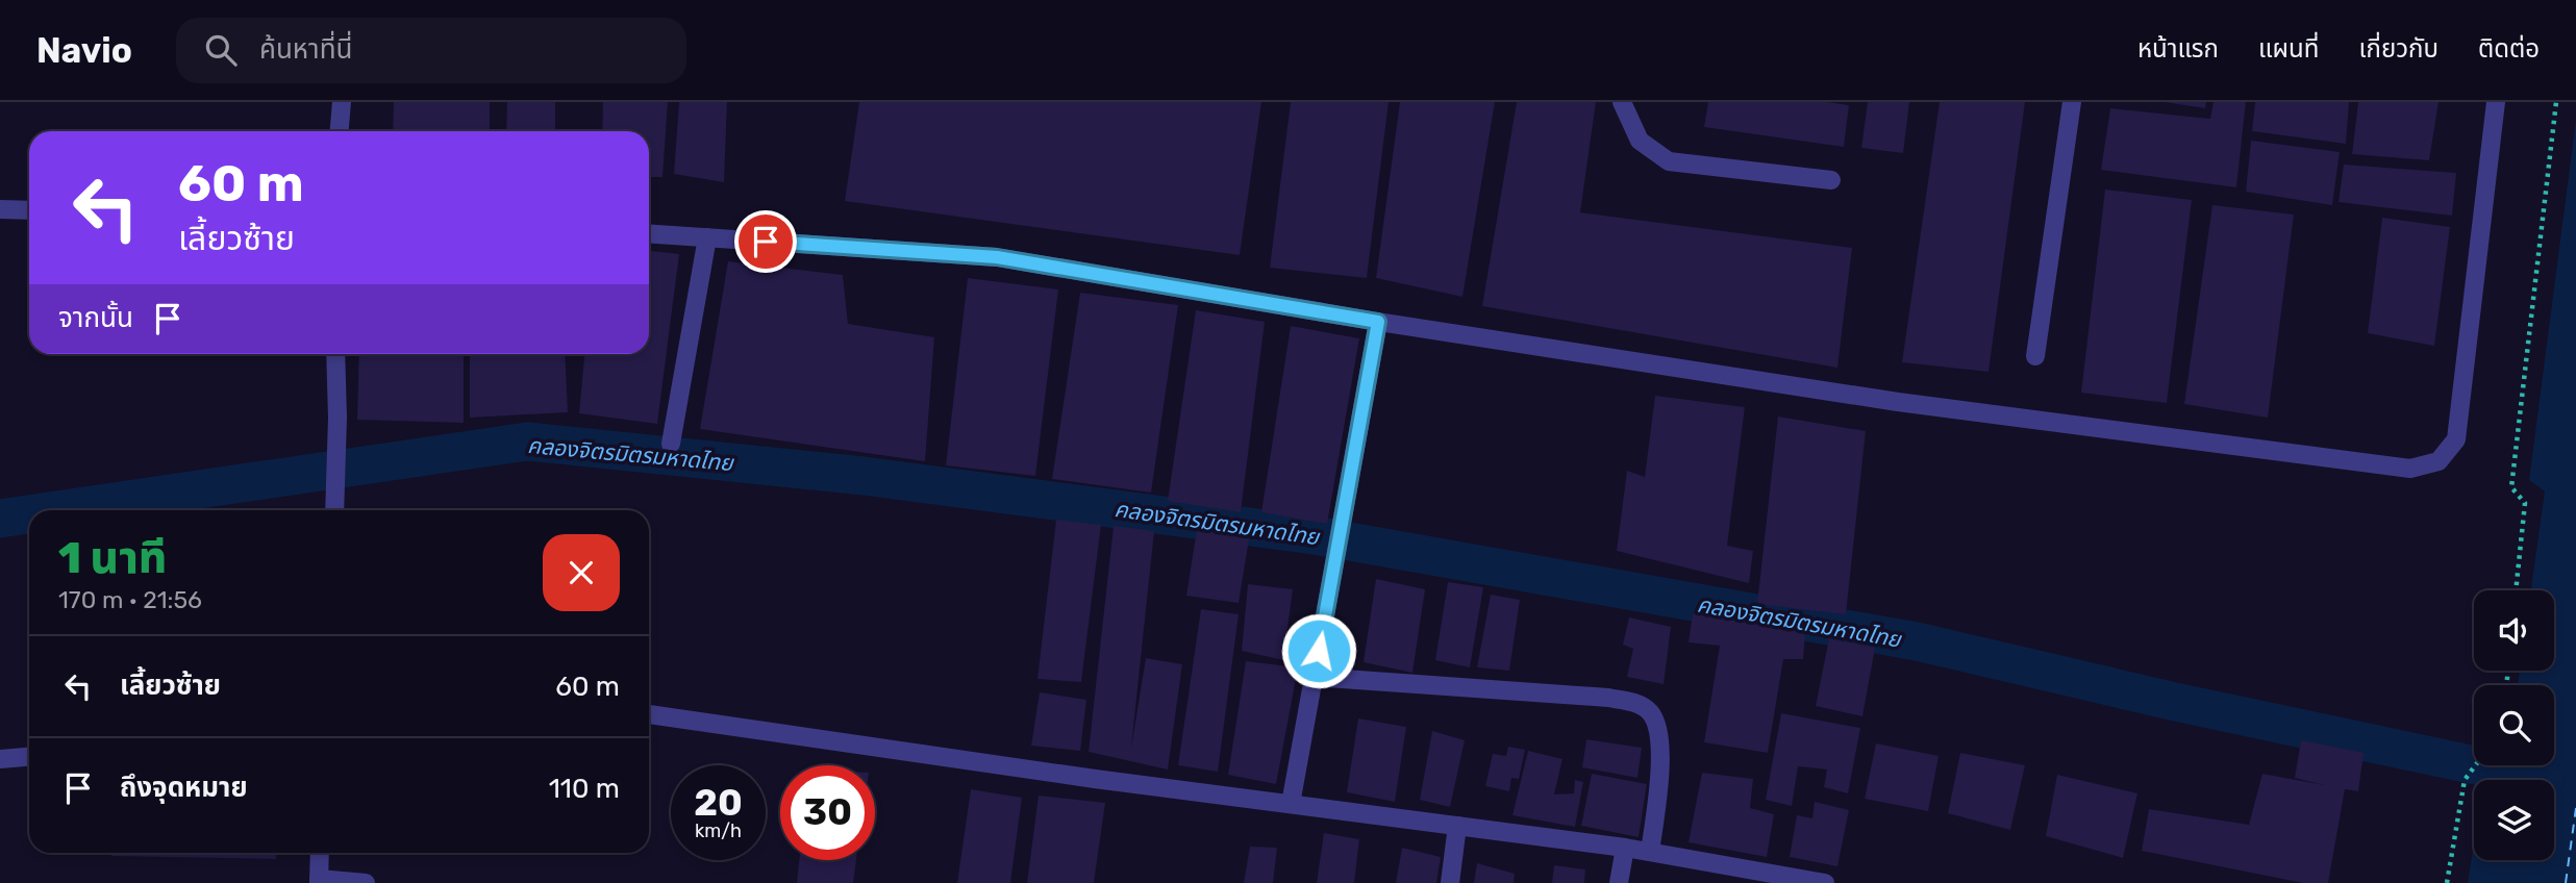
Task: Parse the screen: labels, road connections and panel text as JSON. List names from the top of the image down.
{
  "water": ["คลองจิตรมิตรมหาดไทย"],
  "page": {
    "header": "Navio",
    "search": "ค้นหาที่นี่",
    "nav": [
      "หน้าแรก",
      "แผนที่",
      "เกี่ยวกับ",
      "ติดต่อ"
    ],
    "turn": ["60 m", "เลี้ยวซ้าย"],
    "then": "จากนั้น",
    "heading": ["1 นาที", "170 m · 21:56"],
    "list": [
      {
        "name": "เลี้ยวซ้าย",
        "value": "60 m"
      },
      {
        "name": "ถึงจุดหมาย",
        "value": "110 m"
      }
    ],
    "speed": "20 km/h",
    "limit": "30"
  }
}
